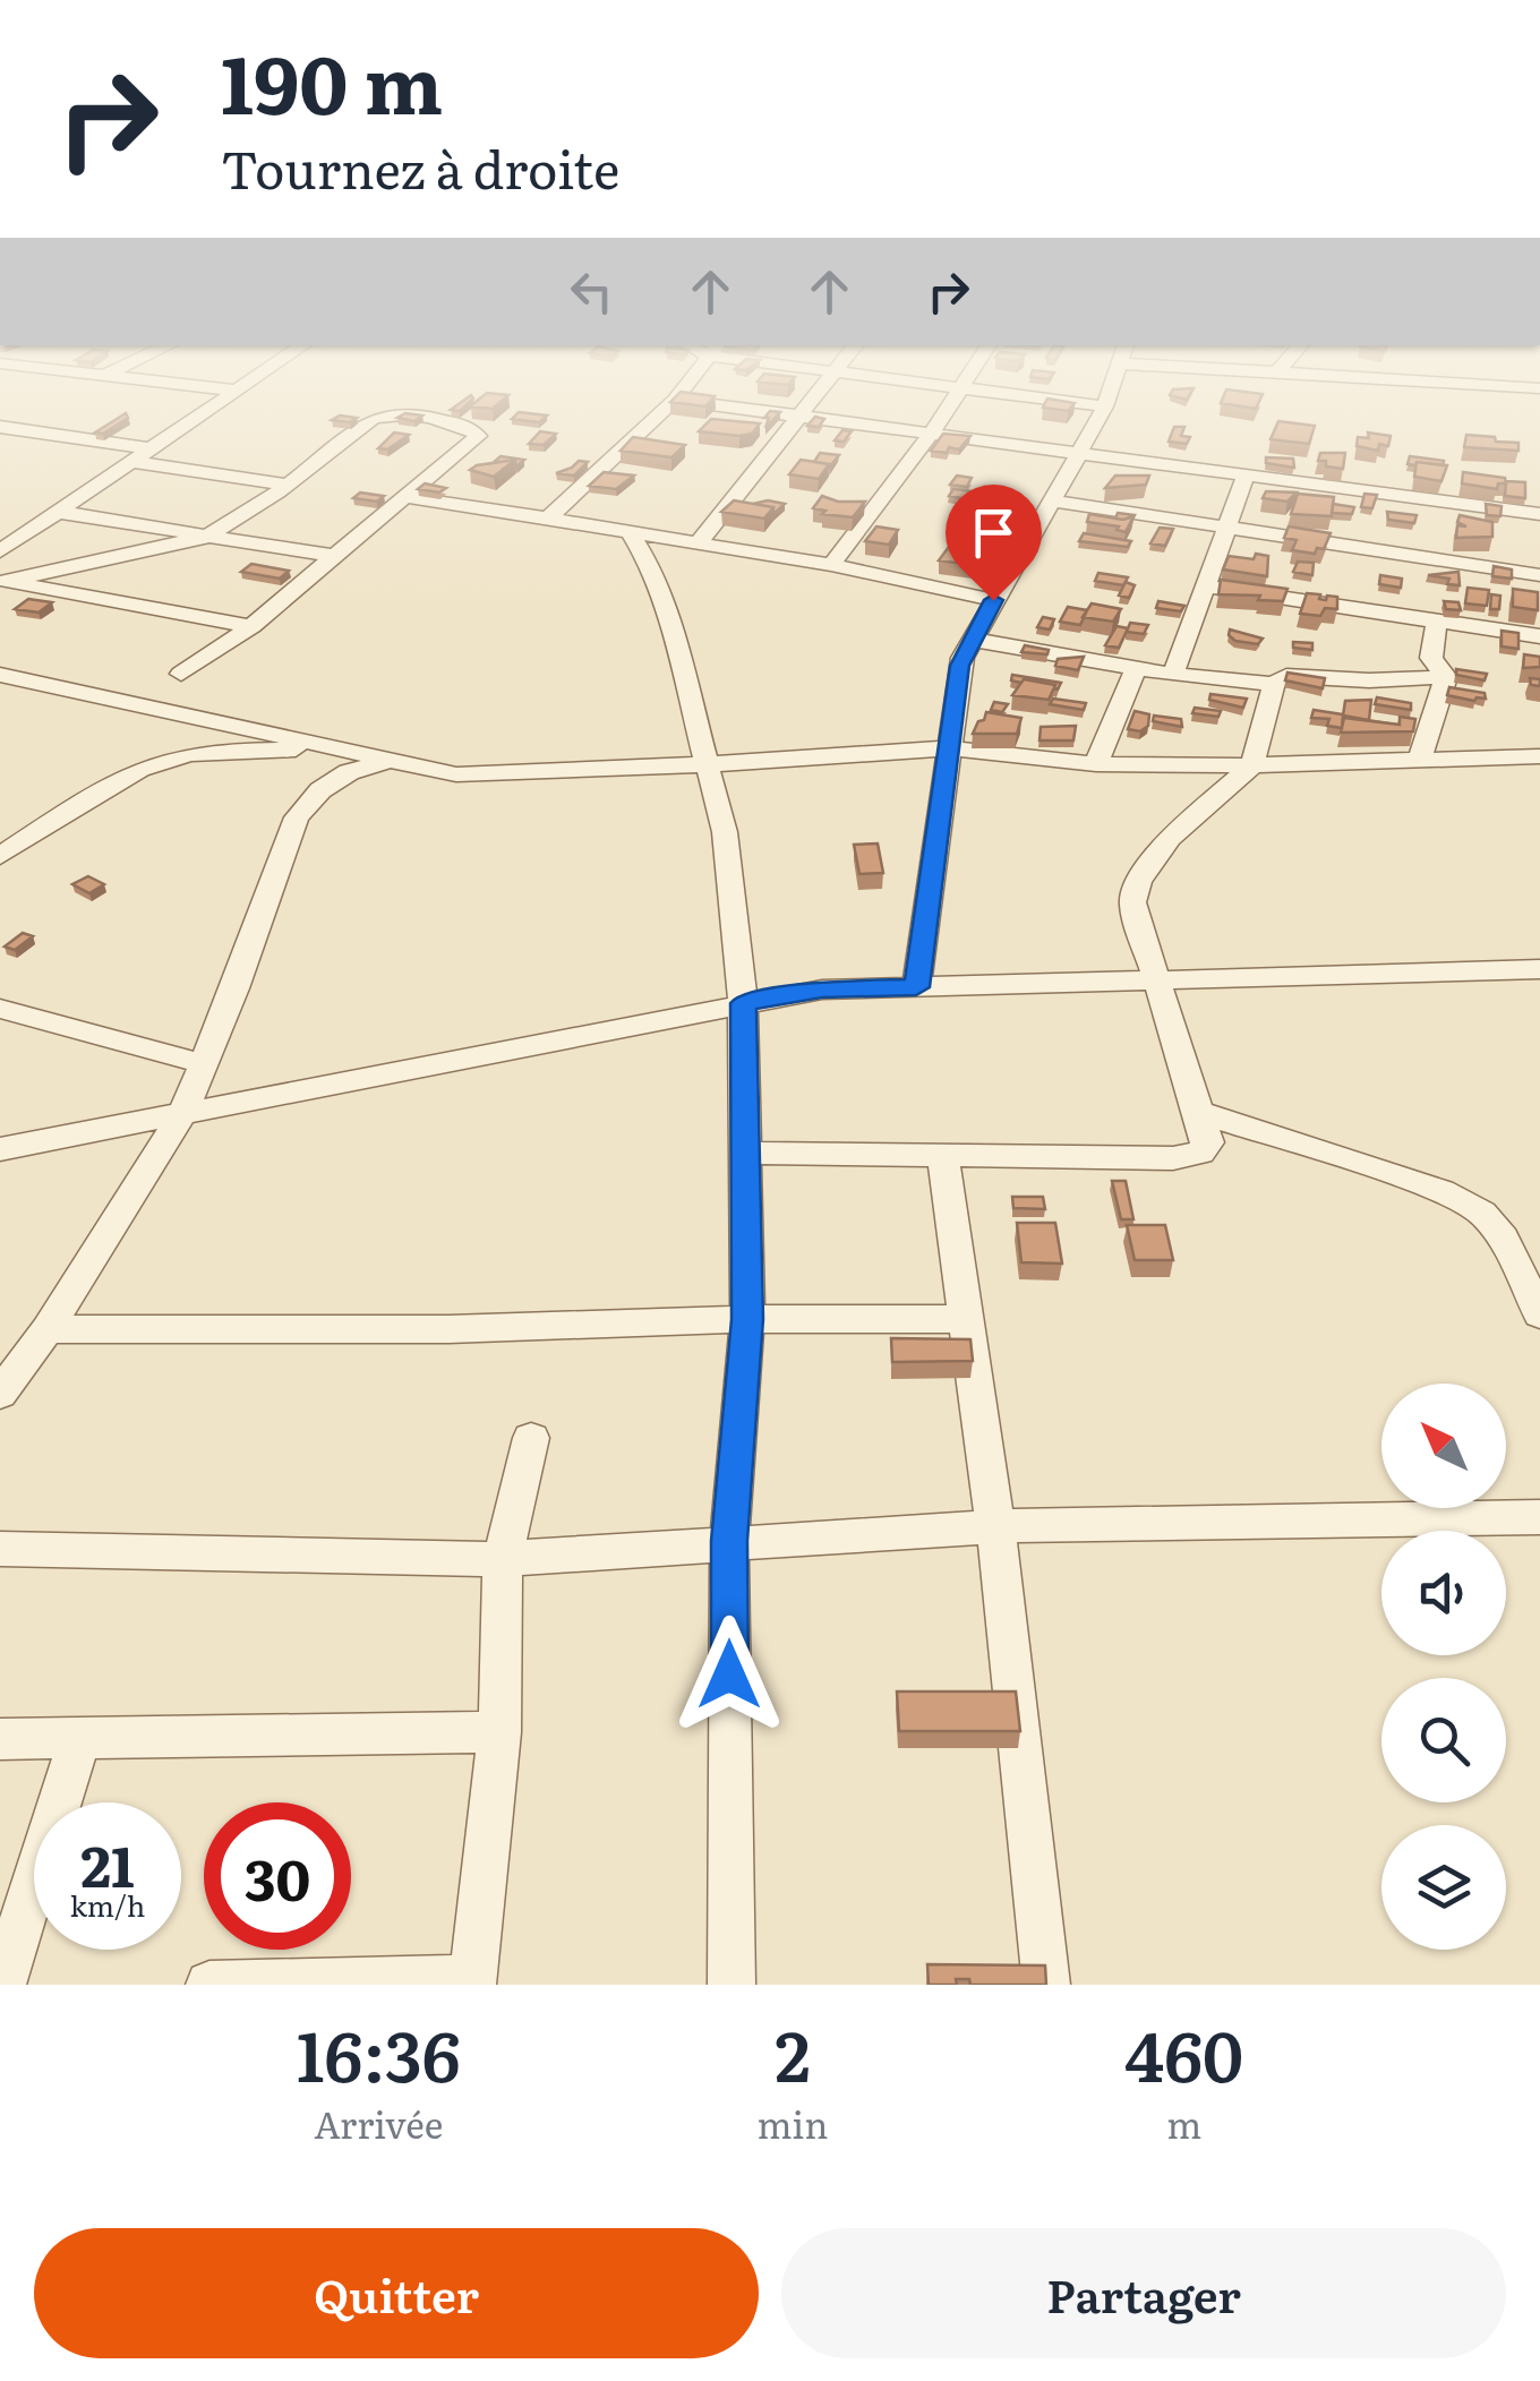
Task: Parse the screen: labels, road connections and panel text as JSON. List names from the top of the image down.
{
  "north": "top left",
  "page": {
    "turn": ["190 m", "Tournez à droite"],
    "speed": "21 km/h",
    "limit": "30",
    "eta": [
      "16:36",
      "Arrivée",
      "2",
      "min",
      "460",
      "m"
    ],
    "buttons": ["Quitter", "Partager"]
  }
}
